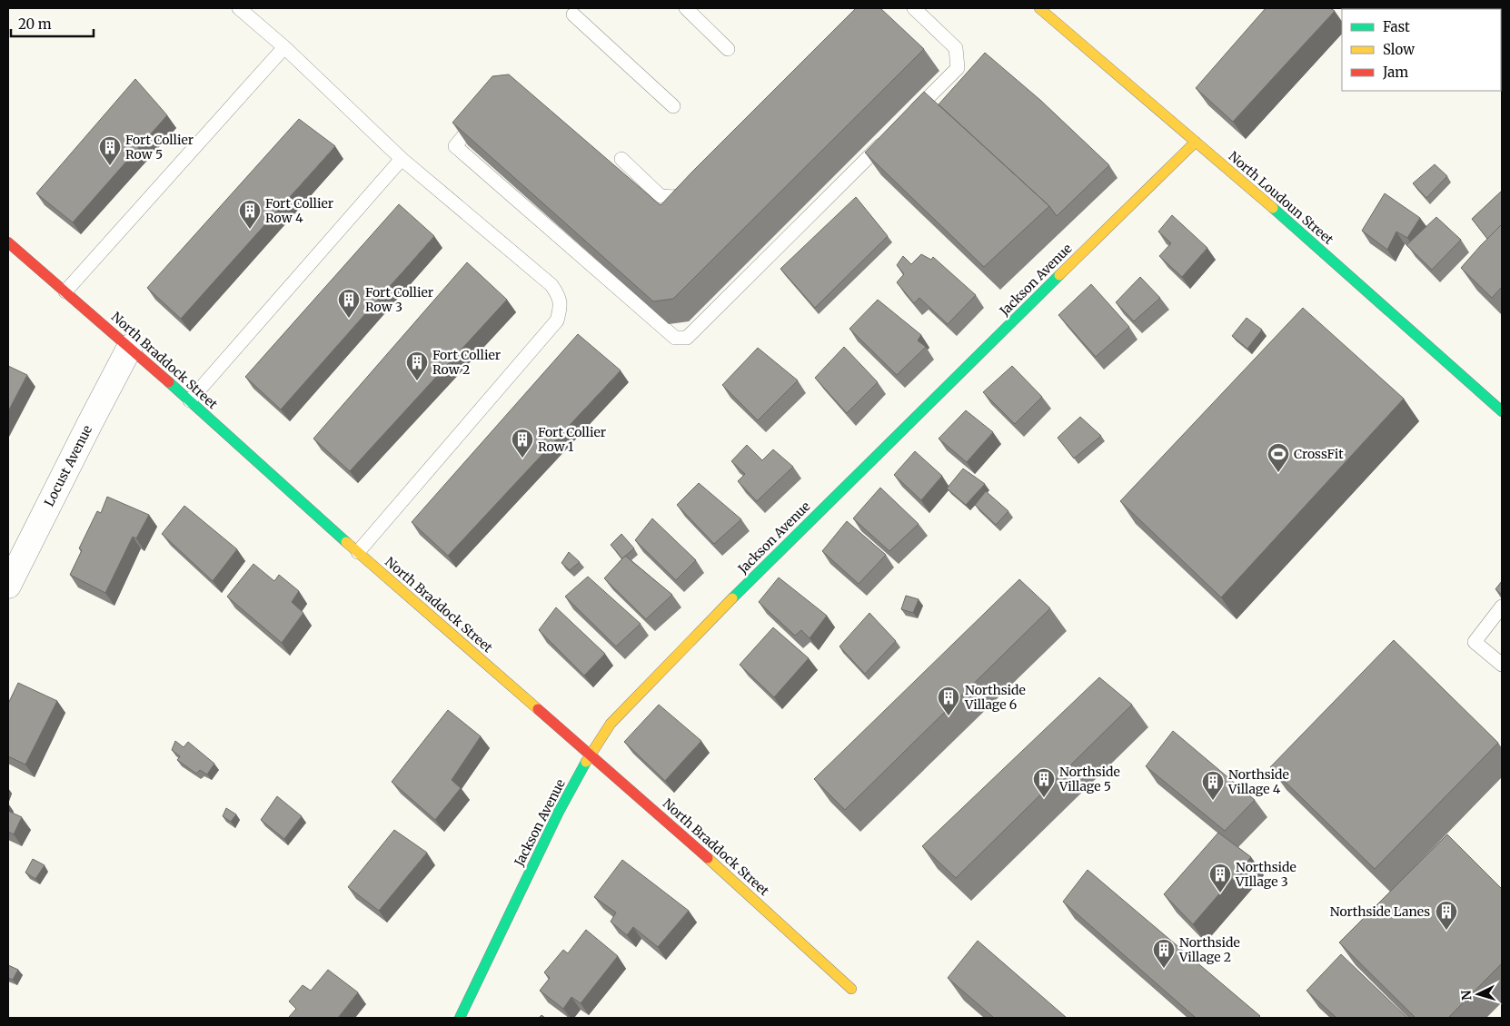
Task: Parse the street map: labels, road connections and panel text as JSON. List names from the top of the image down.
{
  "streets": {
    "street": [
      "North Loudoun Street",
      "Jackson Avenue",
      "North Braddock Street",
      "Locust Avenue"
    ]
  },
  "crossings": [
    ["North Loudoun Street", "Jackson Avenue"],
    ["Jackson Avenue", "North Braddock Street"],
    ["North Braddock Street", "Locust Avenue"]
  ],
  "places": {
    "building": [
      "Fort Collier Row 5",
      "Fort Collier Row 4",
      "Fort Collier Row 3",
      "Fort Collier Row 2",
      "Fort Collier Row 1",
      "Northside Village 6",
      "Northside Village 5",
      "Northside Village 4",
      "Northside VIllage 3",
      "Northside Lanes",
      "Northside Village 2"
    ],
    "sports": ["CrossFit"]
  },
  "legend": ["Fast", "Slow", "Jam"],
  "scale_bar": "20 m",
  "north": "left"
}
